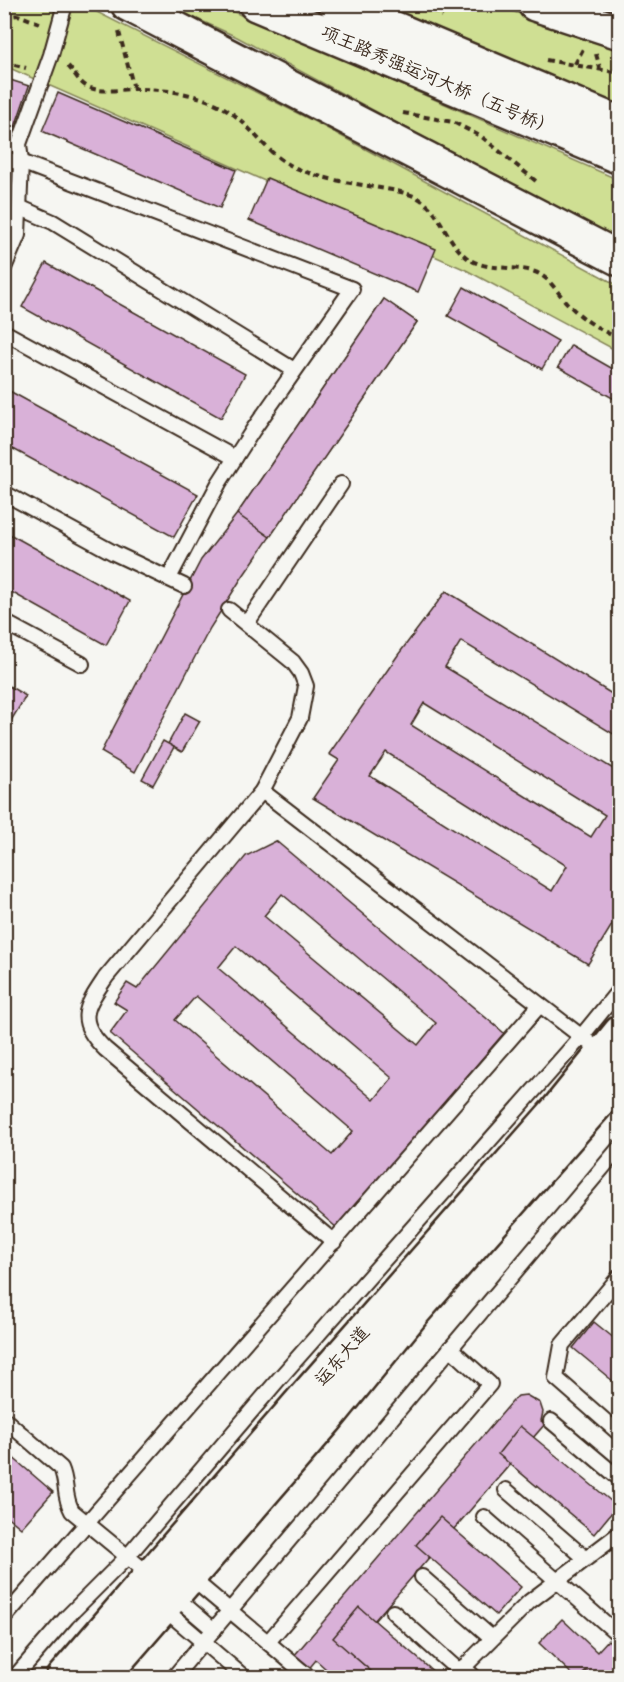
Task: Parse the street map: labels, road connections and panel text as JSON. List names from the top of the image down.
{
  "streets": {
    "main road": ["项王路秀强运河大桥（五号桥）", "运东大道"]
  }
}
